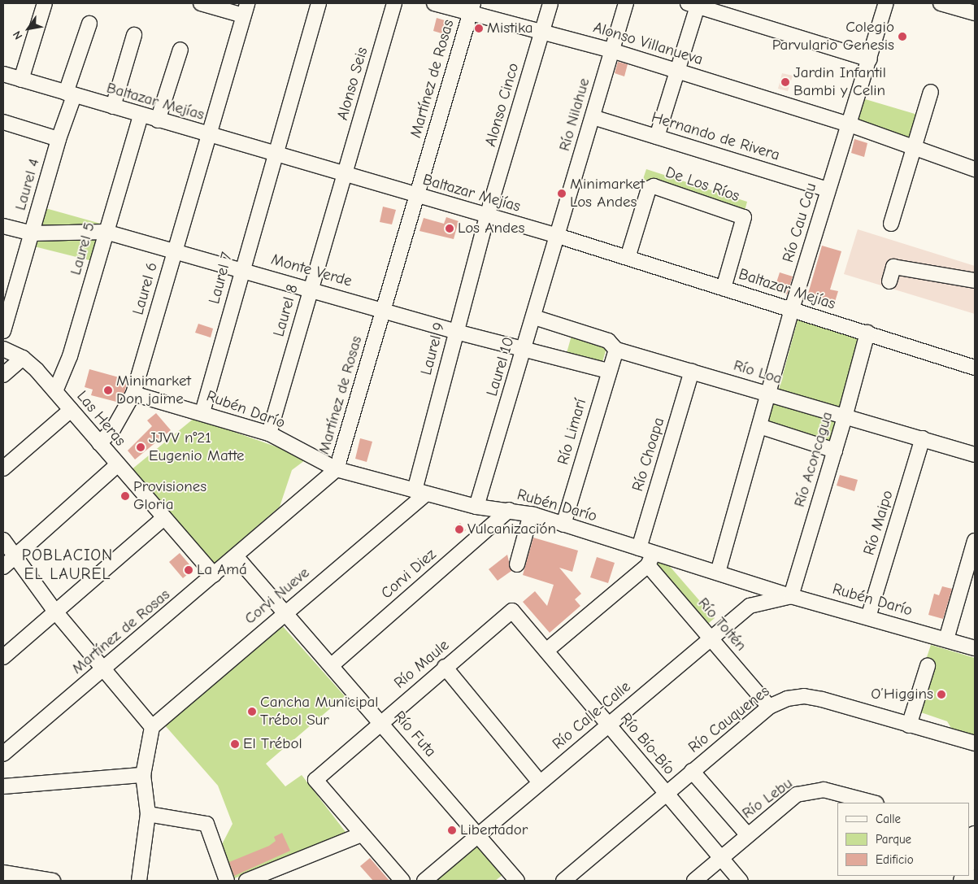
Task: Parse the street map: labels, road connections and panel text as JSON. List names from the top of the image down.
{
  "streets": {
    "street": [
      "Alonso Villanueva",
      "Martínez de Rosas",
      "Alonso Seis",
      "Baltazar Mejías",
      "Alonso Cinco",
      "Río Nilahue",
      "Hernando de Rivera",
      "Laurel 4",
      "De Los Ríos",
      "Río Cau Cau",
      "Laurel 5",
      "Monte Verde",
      "Laurel 7",
      "Laurel 6",
      "Laurel 8",
      "Laurel 9",
      "Laurel 10",
      "Río Loa",
      "Rubén Darío",
      "Las Heras",
      "Río Limarí",
      "Río Choapa",
      "Río Aconcagua",
      "Río Maipo",
      "Corvi Diez",
      "Corvi Nueve",
      "Río Toltén",
      "Río Maule",
      "Río Calle-Calle",
      "Río Cauquenes",
      "Río Futa",
      "Río Bío-Bío",
      "Río Lebu"
    ]
  },
  "crossings": [
    ["Alonso Villanueva", "Martínez de Rosas"],
    ["Alonso Villanueva", "Alonso Cinco"],
    ["Alonso Villanueva", "Río Nilahue"],
    ["Alonso Villanueva", "Río Cau Cau"],
    ["Martínez de Rosas", "Baltazar Mejías"],
    ["Martínez de Rosas", "Monte Verde"],
    ["Martínez de Rosas", "Rubén Darío"],
    ["Martínez de Rosas", "Las Heras"],
    ["Martínez de Rosas", "Río Futa"],
    ["Alonso Seis", "Baltazar Mejías"],
    ["Alonso Seis", "Laurel 8"],
    ["Baltazar Mejías", "Alonso Cinco"],
    ["Baltazar Mejías", "Río Nilahue"],
    ["Baltazar Mejías", "Laurel 4"],
    ["Baltazar Mejías", "De Los Ríos"],
    ["Baltazar Mejías", "Río Cau Cau"],
    ["Baltazar Mejías", "Laurel 5"],
    ["Baltazar Mejías", "Laurel 7"],
    ["Baltazar Mejías", "Laurel 6"],
    ["Baltazar Mejías", "Laurel 8"],
    ["Baltazar Mejías", "Laurel 9"],
    ["Baltazar Mejías", "Laurel 10"],
    ["Baltazar Mejías", "Río Aconcagua"],
    ["Alonso Cinco", "Laurel 9"],
    ["Río Nilahue", "Hernando de Rivera"],
    ["Río Nilahue", "Laurel 10"],
    ["Hernando de Rivera", "Río Cau Cau"],
    ["Laurel 4", "Monte Verde"],
    ["Río Cau Cau", "Río Loa"],
    ["Río Cau Cau", "Rubén Darío"],
    ["Laurel 5", "Monte Verde"],
    ["Laurel 5", "Las Heras"],
    ["Monte Verde", "Laurel 7"],
    ["Monte Verde", "Laurel 6"],
    ["Monte Verde", "Laurel 8"],
    ["Monte Verde", "Laurel 9"],
    ["Monte Verde", "Laurel 10"],
    ["Monte Verde", "Río Limarí"],
    ["Laurel 7", "Rubén Darío"],
    ["Laurel 6", "Rubén Darío"],
    ["Laurel 6", "Las Heras"],
    ["Laurel 8", "Rubén Darío"],
    ["Laurel 9", "Rubén Darío"],
    ["Laurel 9", "Corvi Nueve"],
    ["Laurel 10", "Río Loa"],
    ["Laurel 10", "Rubén Darío"],
    ["Río Loa", "Río Limarí"],
    ["Río Loa", "Río Choapa"],
    ["Río Loa", "Río Aconcagua"],
    ["Río Loa", "Río Maipo"],
    ["Rubén Darío", "Río Limarí"],
    ["Rubén Darío", "Río Choapa"],
    ["Rubén Darío", "Río Aconcagua"],
    ["Rubén Darío", "Río Maipo"],
    ["Rubén Darío", "Corvi Diez"],
    ["Rubén Darío", "Corvi Nueve"],
    ["Rubén Darío", "Río Calle-Calle"],
    ["Río Aconcagua", "Río Calle-Calle"],
    ["Corvi Diez", "Río Futa"],
    ["Corvi Nueve", "Río Futa"],
    ["Río Toltén", "Río Calle-Calle"],
    ["Río Toltén", "Río Cauquenes"],
    ["Río Maule", "Río Futa"],
    ["Río Maule", "Río Bío-Bío"],
    ["Río Calle-Calle", "Río Futa"],
    ["Río Calle-Calle", "Río Bío-Bío"],
    ["Río Cauquenes", "Río Bío-Bío"],
    ["Río Bío-Bío", "Río Lebu"]
  ],
  "districts": ["POBLACION EL LAUREL"],
  "places": [
    "Mistika",
    "Colegio Parvulario Genesis",
    "Jardin Infantil Bambi y Celin",
    "Minimarket Los Andes",
    "Los Andes",
    "Minimarket Don jaime",
    "JJVV n°21 Eugenio Matte",
    "Provisiones Gloria",
    "Vulcanización",
    "La Amá",
    "O’Higgins",
    "Cancha Municipal Trébol Sur",
    "El Trébol",
    "Libertador"
  ],
  "legend": ["Calle", "Parque", "Edificio"],
  "north": "bottom left"
}
